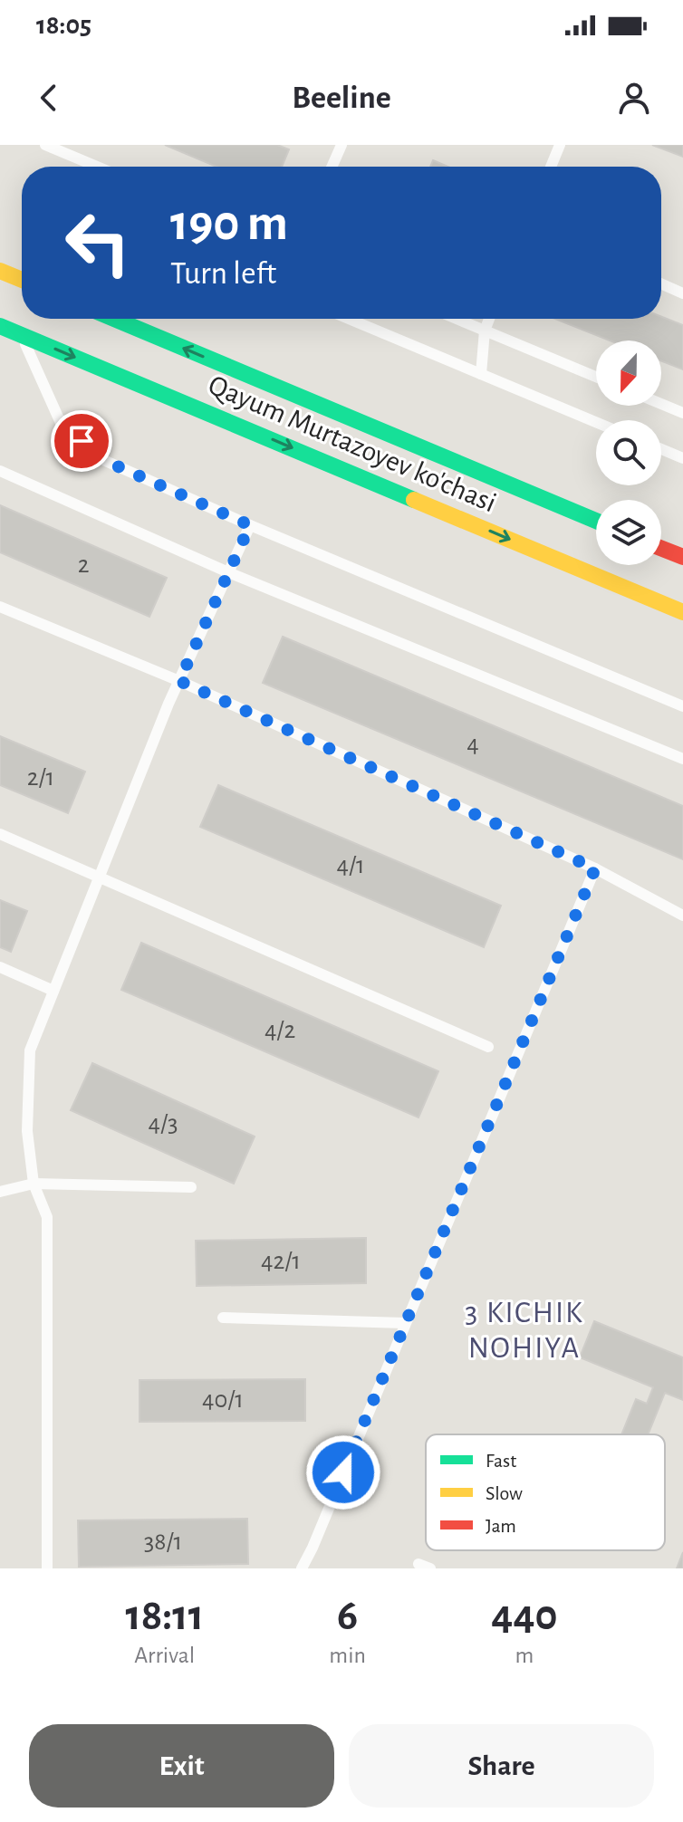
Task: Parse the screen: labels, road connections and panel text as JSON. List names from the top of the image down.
{
  "streets": {
    "street": ["Qayum Murtazoyev ko'chasi"]
  },
  "districts": ["3 KICHIK NOHIYA"],
  "house_numbers": [
    "2",
    "4",
    "2/1",
    "4/1",
    "4/2",
    "4/3",
    "42/1",
    "40/1",
    "38/1"
  ],
  "legend": ["Fast", "Slow", "Jam"],
  "north": "bottom",
  "page": {
    "status": "18:05",
    "header": "Beeline",
    "turn": ["190 m", "Turn left"],
    "eta": [
      "18:11",
      "Arrival",
      "6",
      "min",
      "440",
      "m"
    ],
    "buttons": ["Exit", "Share"]
  }
}
